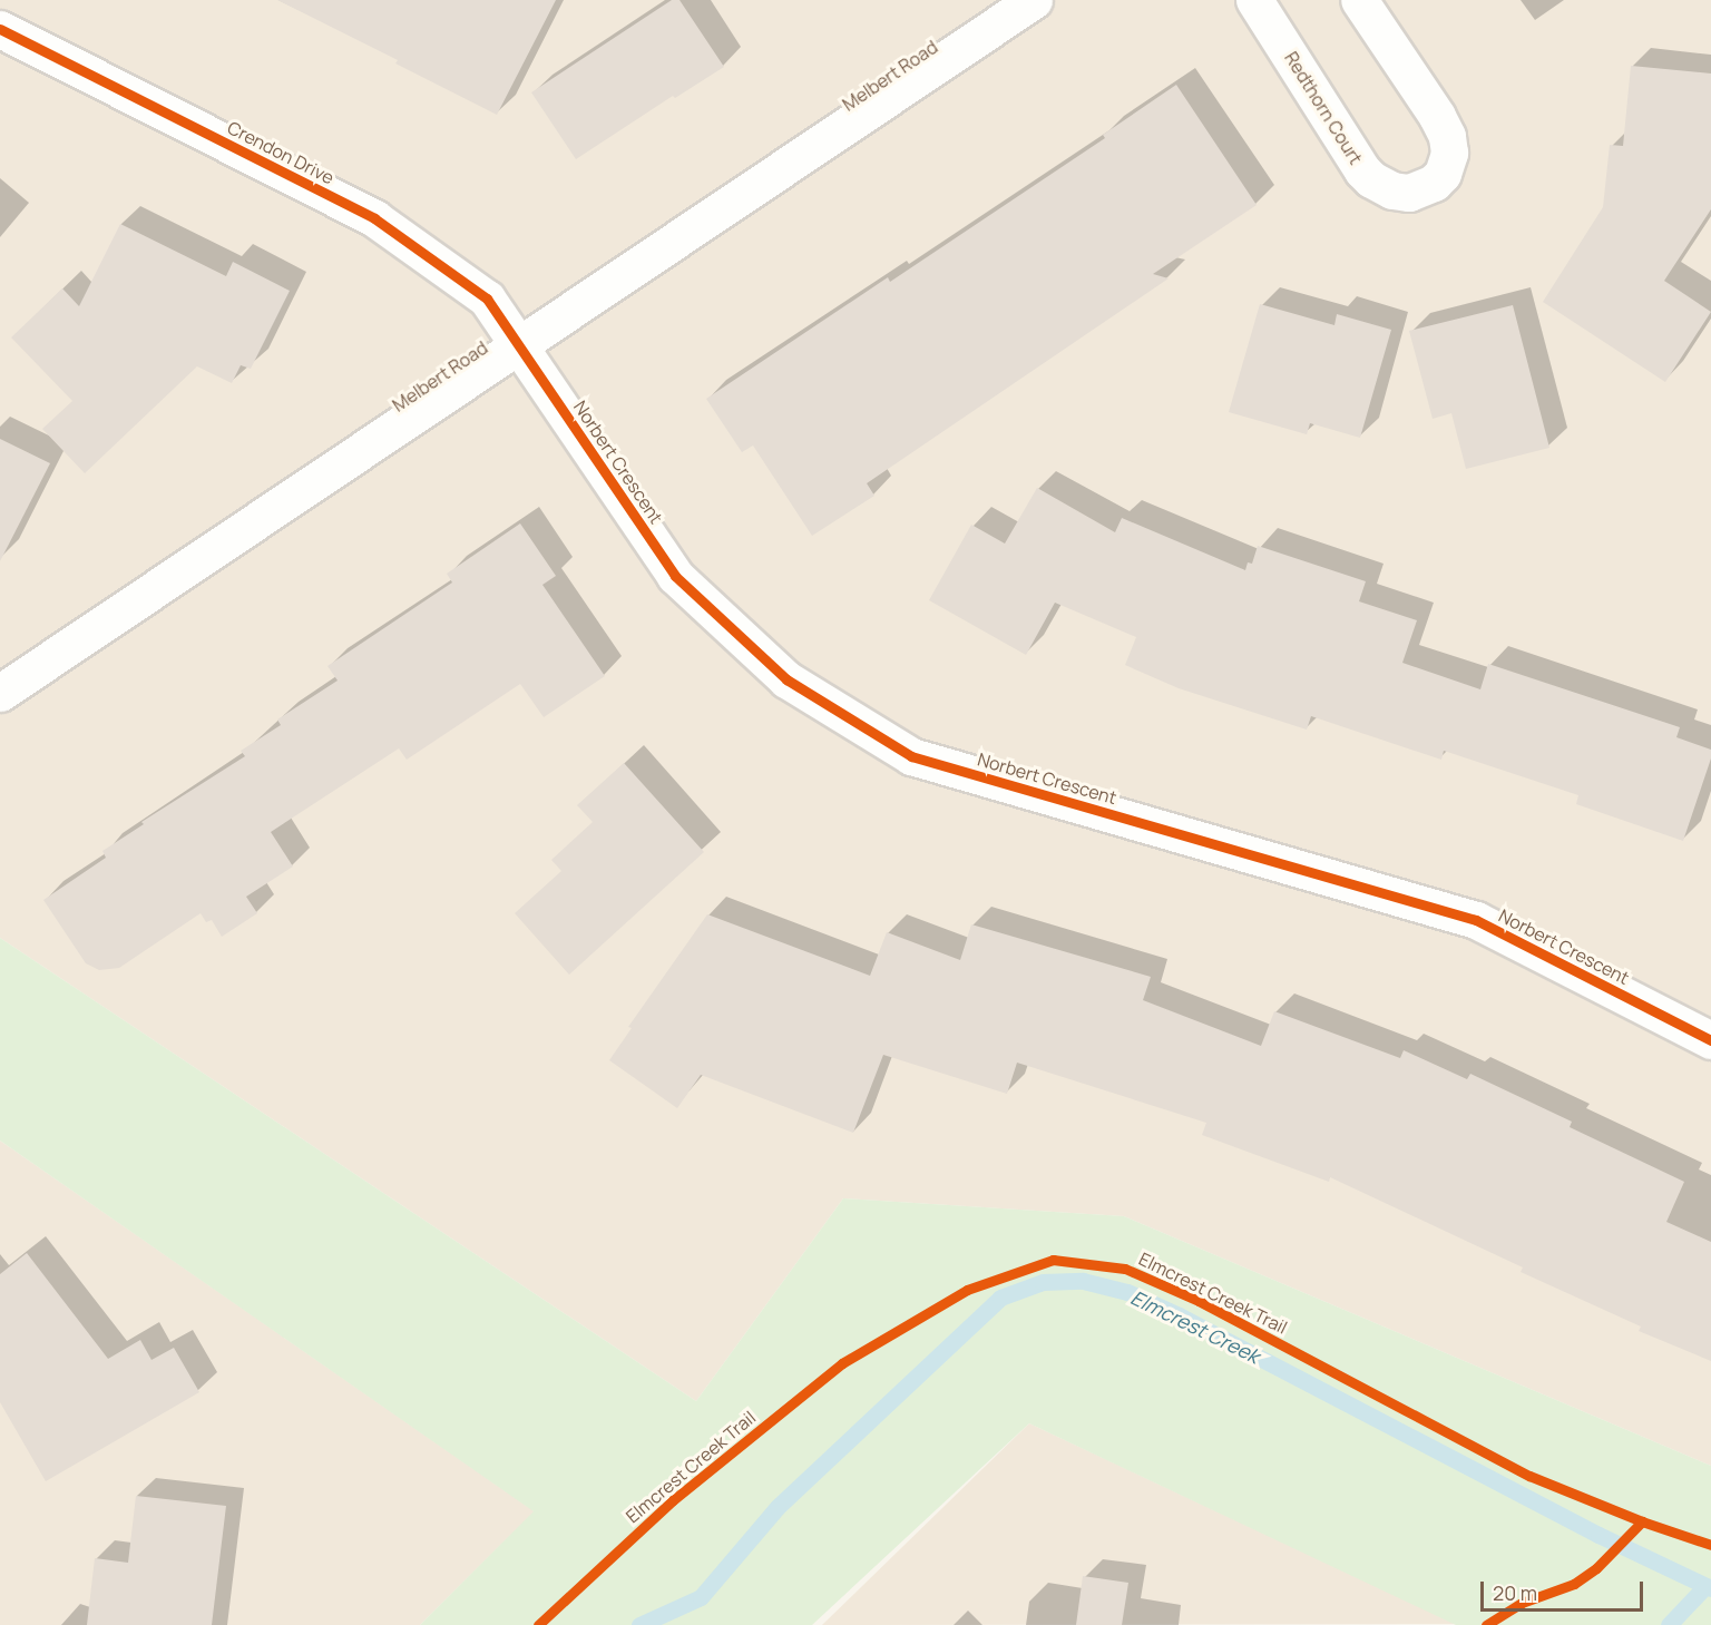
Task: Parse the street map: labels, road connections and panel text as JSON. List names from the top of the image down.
{
  "streets": {
    "street": [
      "Melbert Road",
      "Redthorn Court",
      "Crendon Drive",
      "Norbert Crescent"
    ],
    "cycle path": ["Elmcrest Creek Trail"]
  },
  "crossings": [
    ["Melbert Road", "Crendon Drive"],
    ["Melbert Road", "Norbert Crescent"],
    ["Crendon Drive", "Norbert Crescent"]
  ],
  "water": ["Elmcrest Creek"],
  "scale_bar": "20 m"
}
